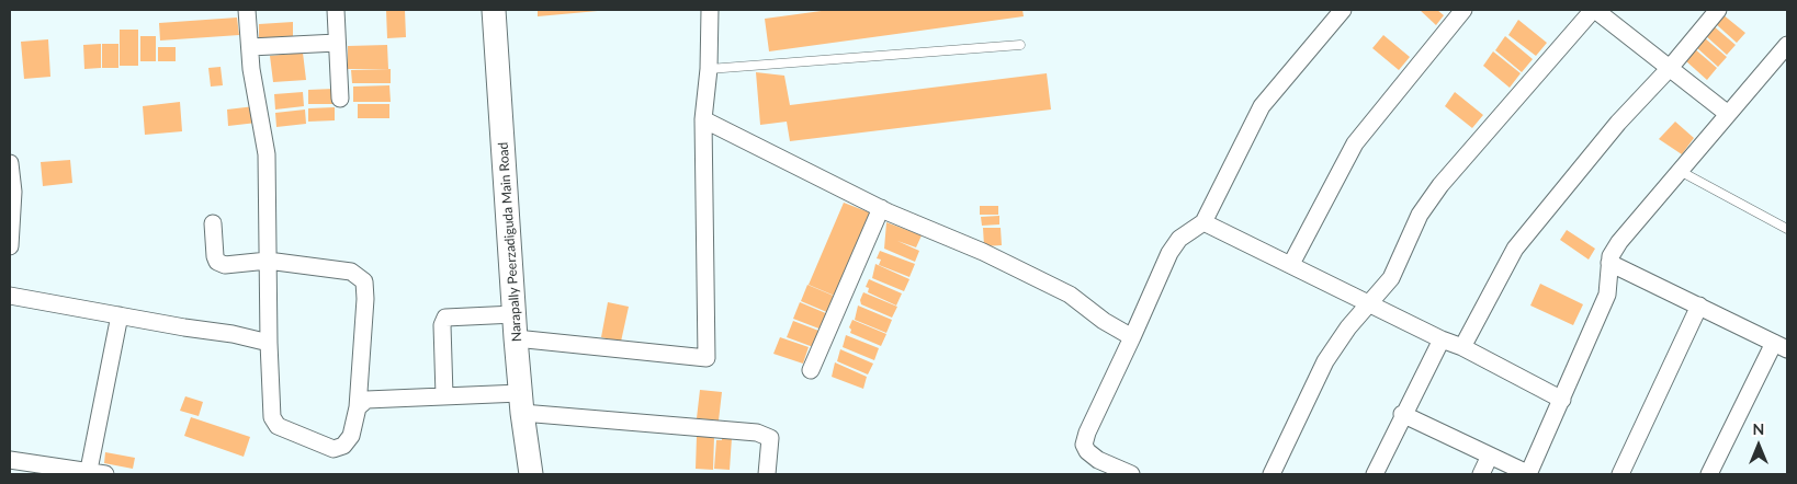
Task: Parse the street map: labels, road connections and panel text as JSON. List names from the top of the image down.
{
  "streets": {
    "street": ["Narapally Peerzadiguda Main Road"]
  },
  "north": "top"
}
